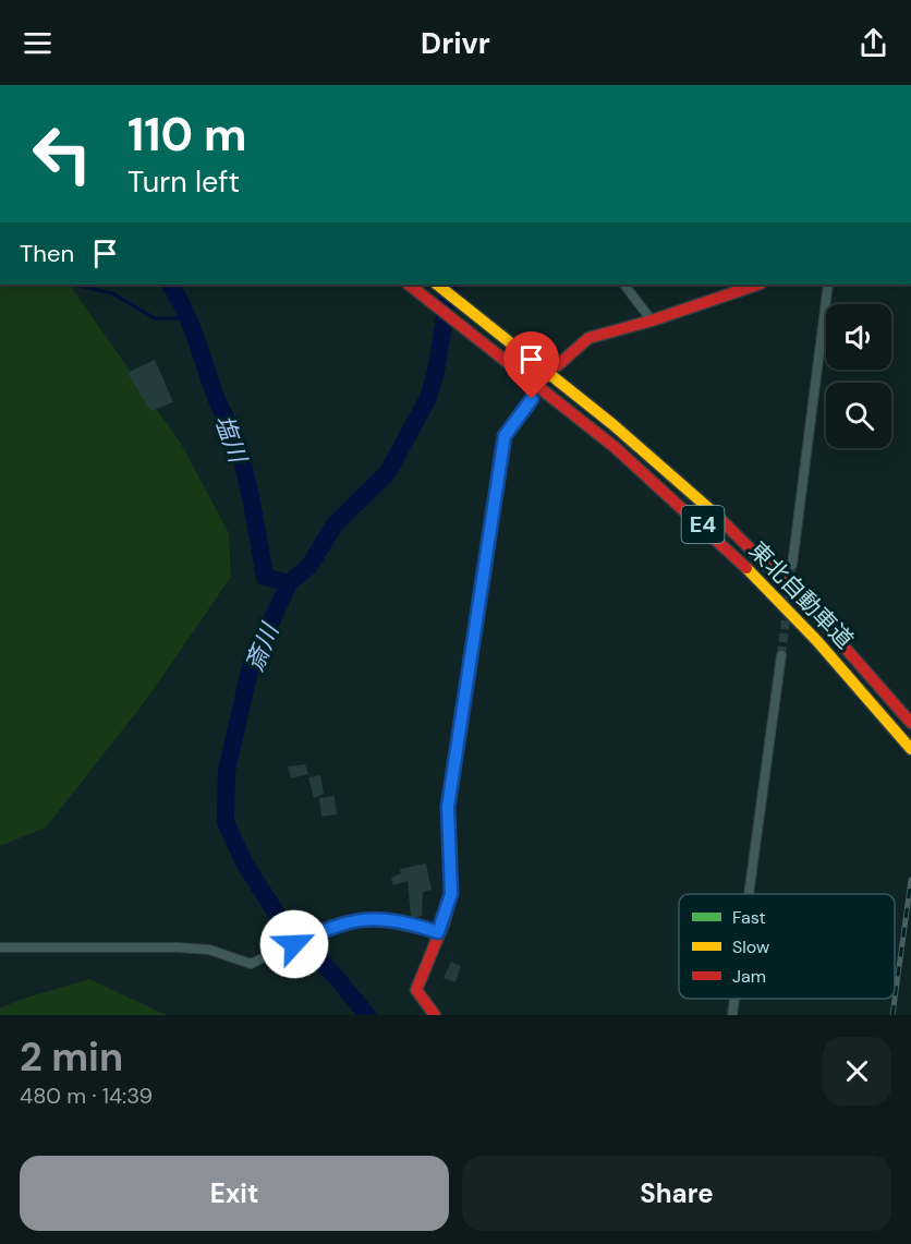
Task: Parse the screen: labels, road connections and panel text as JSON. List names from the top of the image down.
{
  "streets": {
    "main road": ["E4", "東北自動車道"]
  },
  "water": ["塩川", "斎川"],
  "legend": ["Fast", "Slow", "Jam"],
  "page": {
    "header": "Drivr",
    "turn": ["110 m", "Turn left"],
    "then": "Then",
    "heading": ["2 min", "480 m · 14:39"],
    "buttons": ["Exit", "Share"]
  }
}
